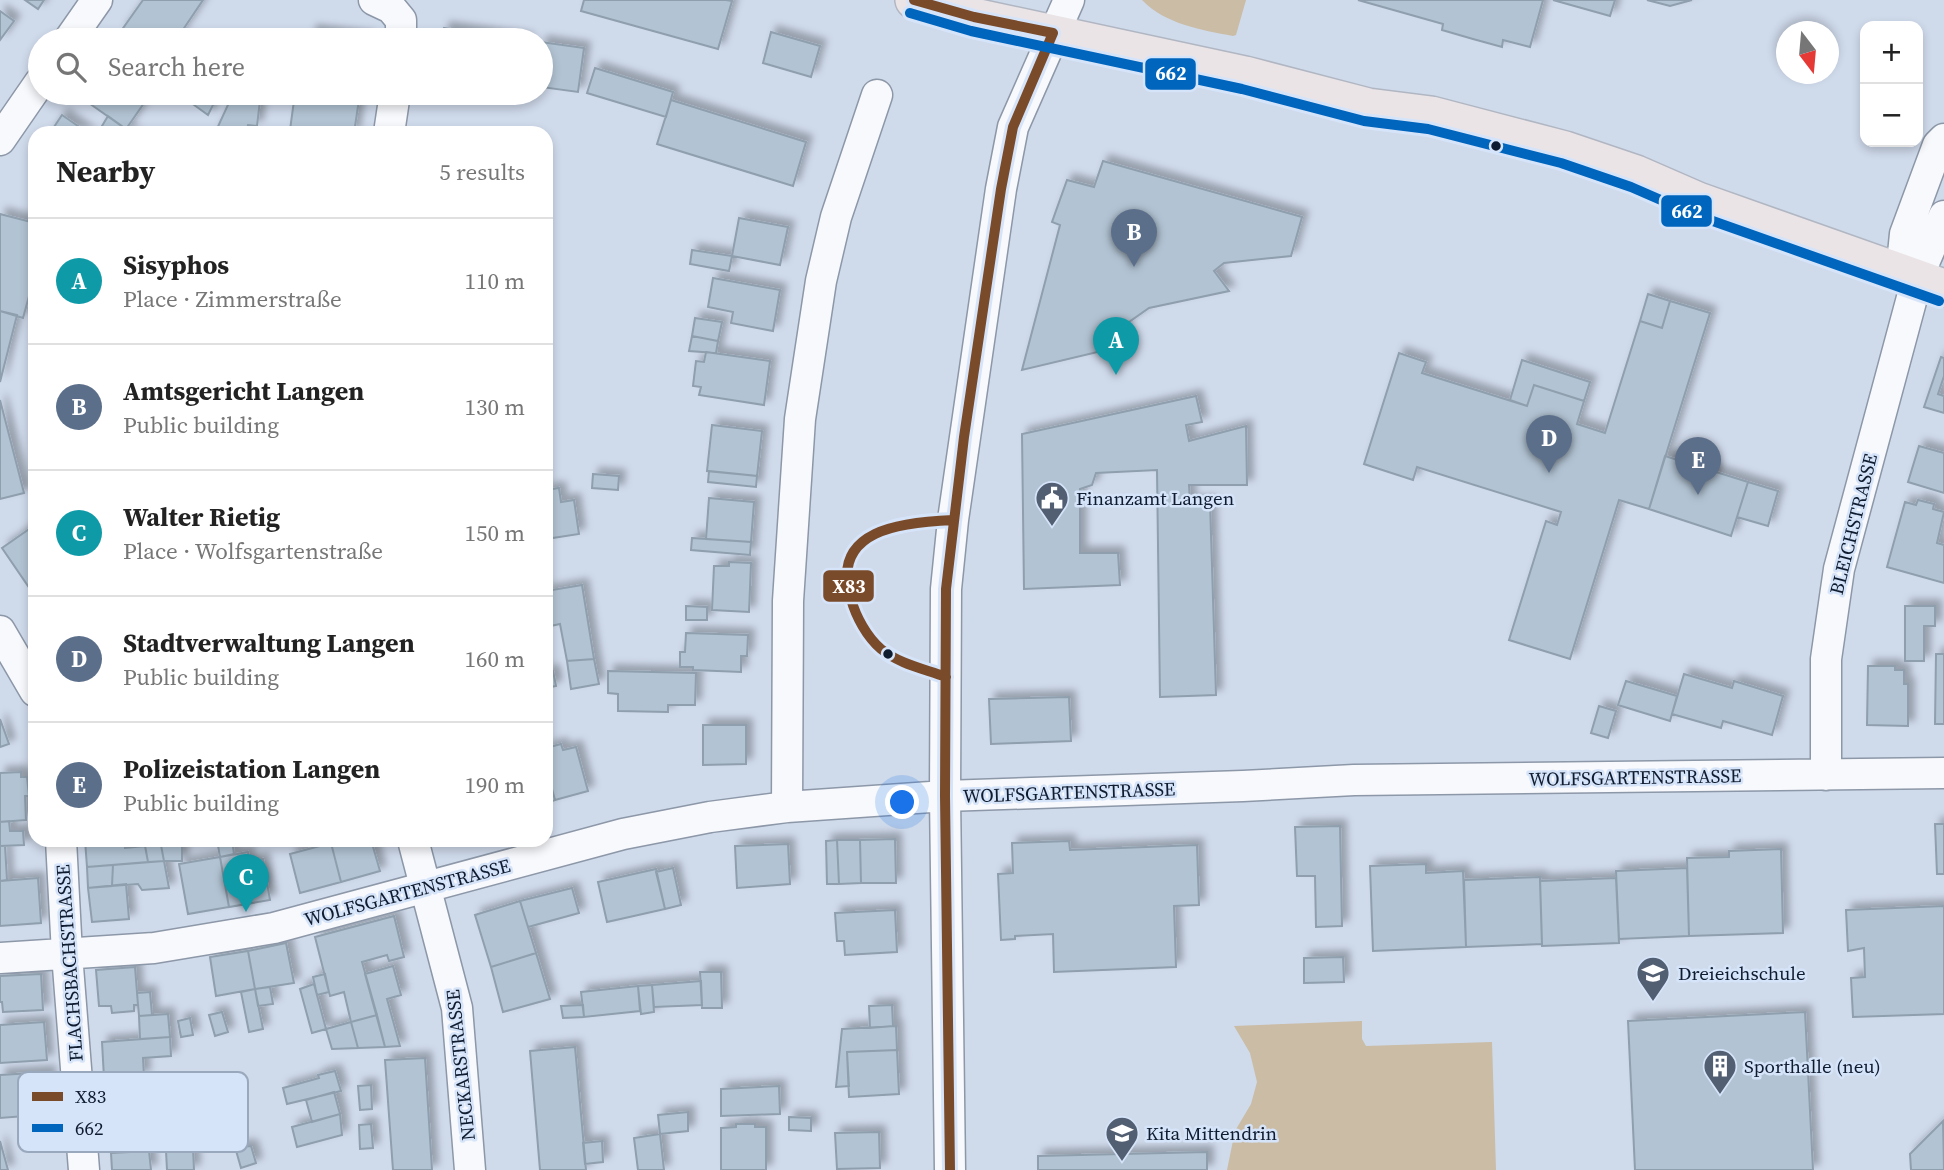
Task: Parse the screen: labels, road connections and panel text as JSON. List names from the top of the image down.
{
  "streets": {
    "street": [
      "BLEICHSTRASSE",
      "WOLFSGARTENSTRASSE",
      "FLACHSBACHSTRASSE",
      "NECKARSTRASSE"
    ]
  },
  "crossings": [
    ["BLEICHSTRASSE", "WOLFSGARTENSTRASSE"],
    ["WOLFSGARTENSTRASSE", "FLACHSBACHSTRASSE"],
    ["WOLFSGARTENSTRASSE", "NECKARSTRASSE"]
  ],
  "places": {
    "public building": ["Finanzamt Langen"],
    "school or university": ["Dreieichschule", "Kita Mittendrin"],
    "building": ["Sporthalle (neu)"]
  },
  "lines": ["transit line X83", "transit line 662"],
  "legend": ["X83", "662"],
  "north": "bottom",
  "page": {
    "map_buttons": ["+", "−"],
    "search": "Search here",
    "heading": ["Nearby", "5 results"],
    "pins": [
      "B",
      "A",
      "D",
      "E",
      "C"
    ],
    "list": [
      {
        "mark": "A",
        "name": "Sisyphos",
        "note": "Place · Zimmerstraße",
        "value": "110 m"
      },
      {
        "mark": "B",
        "name": "Amtsgericht Langen",
        "note": "Public building",
        "value": "130 m"
      },
      {
        "mark": "C",
        "name": "Walter Rietig",
        "note": "Place · Wolfsgartenstraße",
        "value": "150 m"
      },
      {
        "mark": "D",
        "name": "Stadtverwaltung Langen",
        "note": "Public building",
        "value": "160 m"
      },
      {
        "mark": "E",
        "name": "Polizeistation Langen",
        "note": "Public building",
        "value": "190 m"
      }
    ]
  }
}
